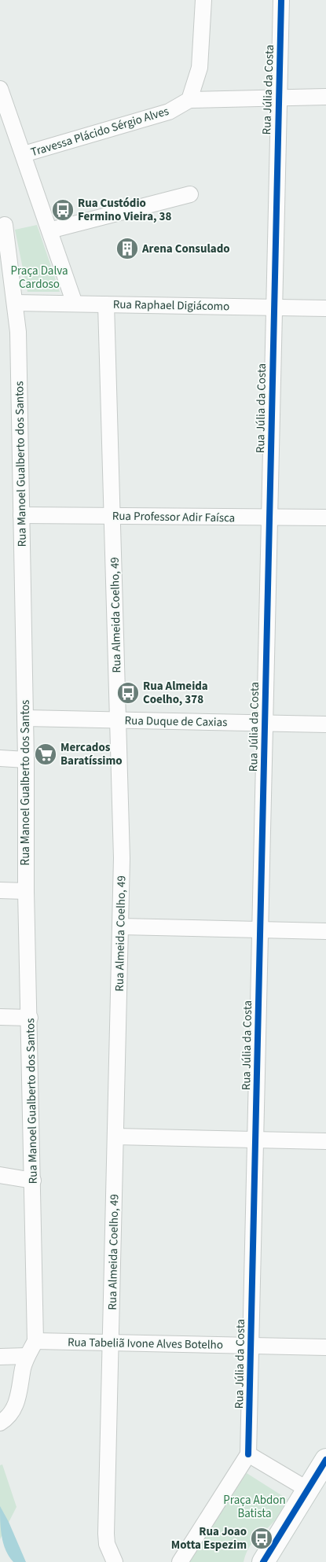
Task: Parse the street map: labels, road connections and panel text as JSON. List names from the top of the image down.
{
  "streets": {
    "street": [
      "Rua Júlia da Costa",
      "Travessa Plácido Sérgio Alves",
      "Rua Raphael Digiácomo",
      "Rua Manoel Gualberto dos Santos",
      "Rua Professor Adir Faísca",
      "Rua Almeida Coelho, 49",
      "Rua Duque de Caxias",
      "Rua Tabeliã Ivone Alves Botelho"
    ]
  },
  "crossings": [
    ["Rua Júlia da Costa", "Rua Raphael Digiácomo"],
    ["Rua Júlia da Costa", "Rua Professor Adir Faísca"],
    ["Rua Júlia da Costa", "Rua Duque de Caxias"],
    ["Rua Júlia da Costa", "Rua Tabeliã Ivone Alves Botelho"],
    ["Rua Raphael Digiácomo", "Rua Manoel Gualberto dos Santos"],
    ["Rua Raphael Digiácomo", "Rua Almeida Coelho, 49"],
    ["Rua Manoel Gualberto dos Santos", "Rua Professor Adir Faísca"],
    ["Rua Manoel Gualberto dos Santos", "Rua Duque de Caxias"],
    ["Rua Manoel Gualberto dos Santos", "Rua Tabeliã Ivone Alves Botelho"],
    ["Rua Professor Adir Faísca", "Rua Almeida Coelho, 49"],
    ["Rua Almeida Coelho, 49", "Rua Duque de Caxias"],
    ["Rua Almeida Coelho, 49", "Rua Tabeliã Ivone Alves Botelho"]
  ],
  "parks": ["Praça Dalva Cardoso", "Praça Abdon Batista"],
  "places": {
    "bus stop": ["Rua Custódio Fermino Vieira, 38", "Rua Almeida Coelho, 378", "Rua Joao Motta Espezim"],
    "building": ["Arena Consulado"],
    "supermarket": ["Mercados Baratíssimo"]
  }
}
